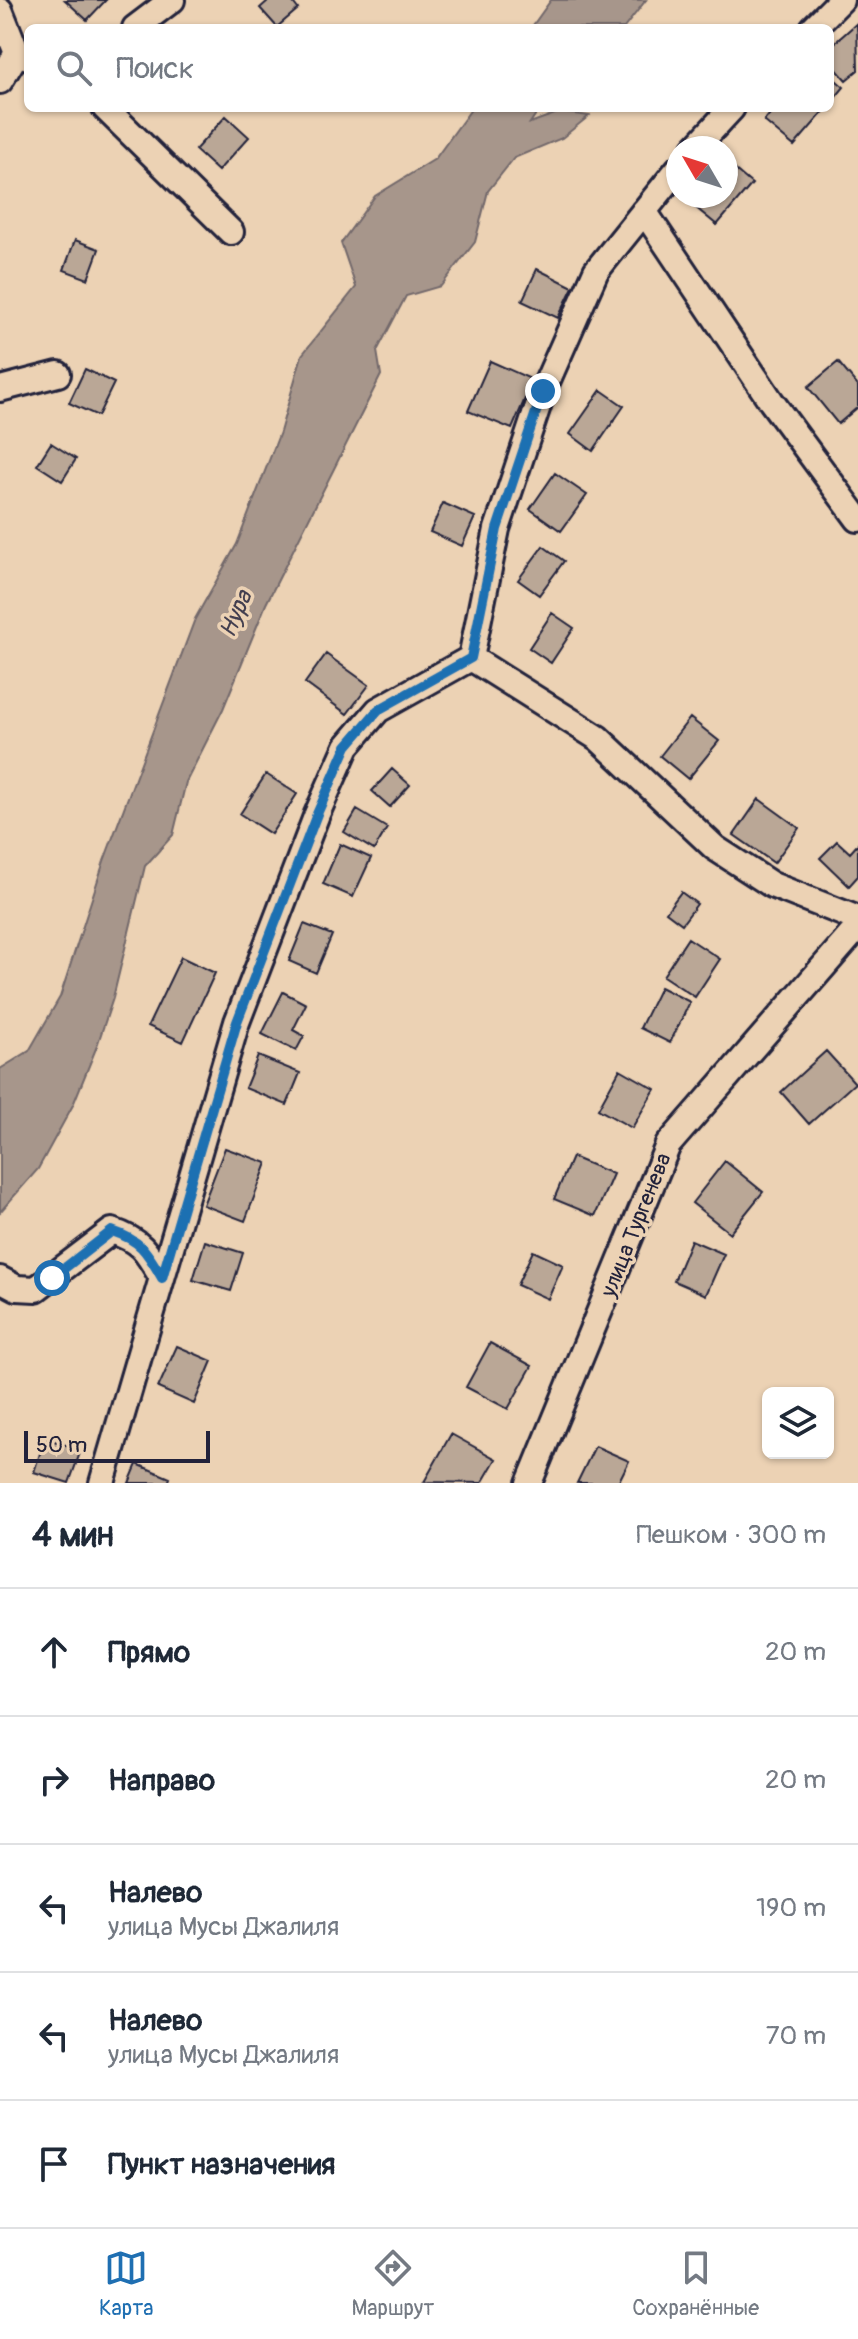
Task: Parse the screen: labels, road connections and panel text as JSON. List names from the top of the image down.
{
  "streets": {
    "street": ["улица Тургенева"]
  },
  "water": ["Нура"],
  "scale_bar": "50 m",
  "north": "top left",
  "page": {
    "search": "Поиск",
    "scale": "50 m",
    "heading": ["4 мин", "Пешком · 300 m"],
    "list": [
      ["Прямо", "20 m"],
      ["Направо", "20 m"],
      ["Налево", "улица Мусы Джалиля", "190 m"],
      ["Налево", "улица Мусы Джалиля", "70 m"],
      "Пункт назначения"
    ],
    "nav": ["Карта", "Маршрут", "Сохранённые"]
  }
}
